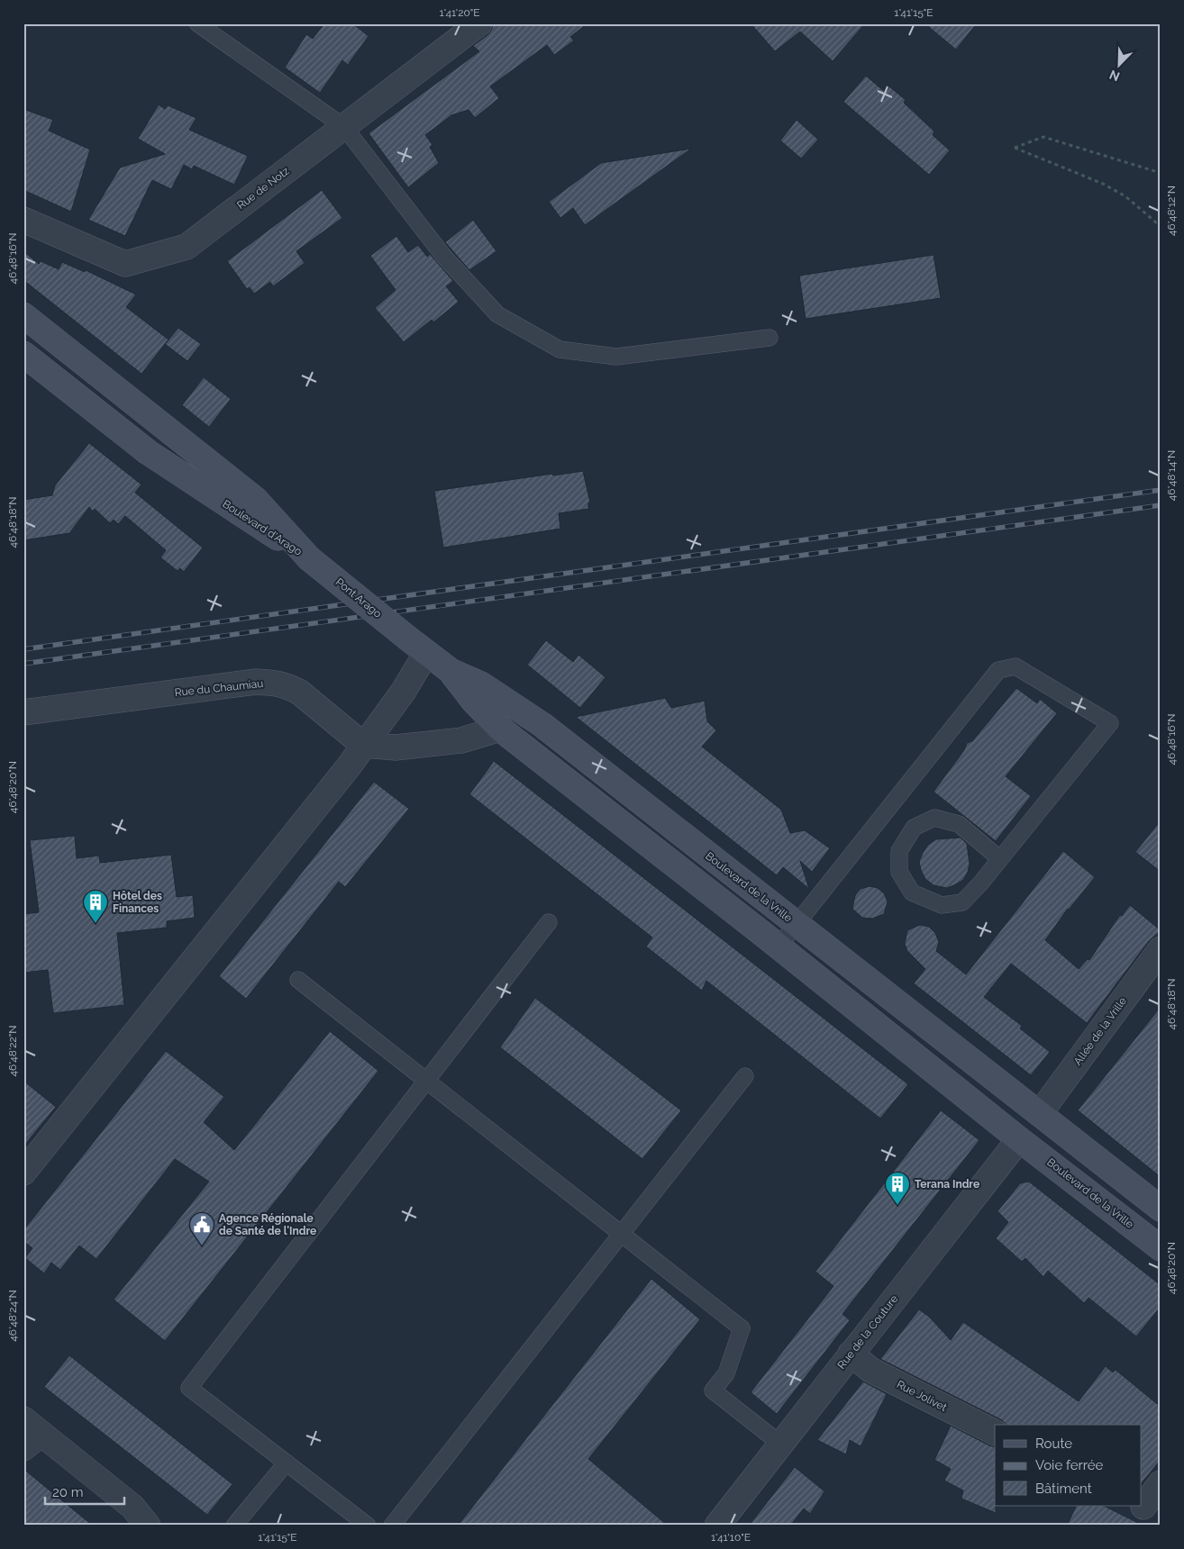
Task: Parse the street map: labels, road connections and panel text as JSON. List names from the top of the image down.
{
  "streets": {
    "main road": ["Boulevard d'Arago", "Pont Arago", "Boulevard de la Vrille"],
    "street": [
      "Rue de Notz",
      "Rue du Chaumiau",
      "Allée de la Vrille",
      "Rue de la Couture",
      "Rue Jolivet"
    ]
  },
  "crossings": [
    ["Boulevard d'Arago", "Pont Arago"],
    ["Pont Arago", "Boulevard de la Vrille"],
    ["Boulevard de la Vrille", "Allée de la Vrille"],
    ["Boulevard de la Vrille", "Rue de la Couture"],
    ["Rue de la Couture", "Rue Jolivet"]
  ],
  "places": {
    "building": ["Hôtel des Finances", "Terana Indre"],
    "public building": ["Agence Régionale de Santé de l'Indre"]
  },
  "legend": ["Route", "Voie ferrée", "Bâtiment"],
  "scale_bar": "20 m",
  "north": "bottom left",
  "coordinates": [
    "1°41'20\"E",
    "1°41'15\"E",
    "46°48'12\"N",
    "46°48'16\"N",
    "46°48'14\"N",
    "46°48'18\"N",
    "46°48'20\"N",
    "46°48'22\"N",
    "46°48'24\"N",
    "1°41'10\"E"
  ]
}
